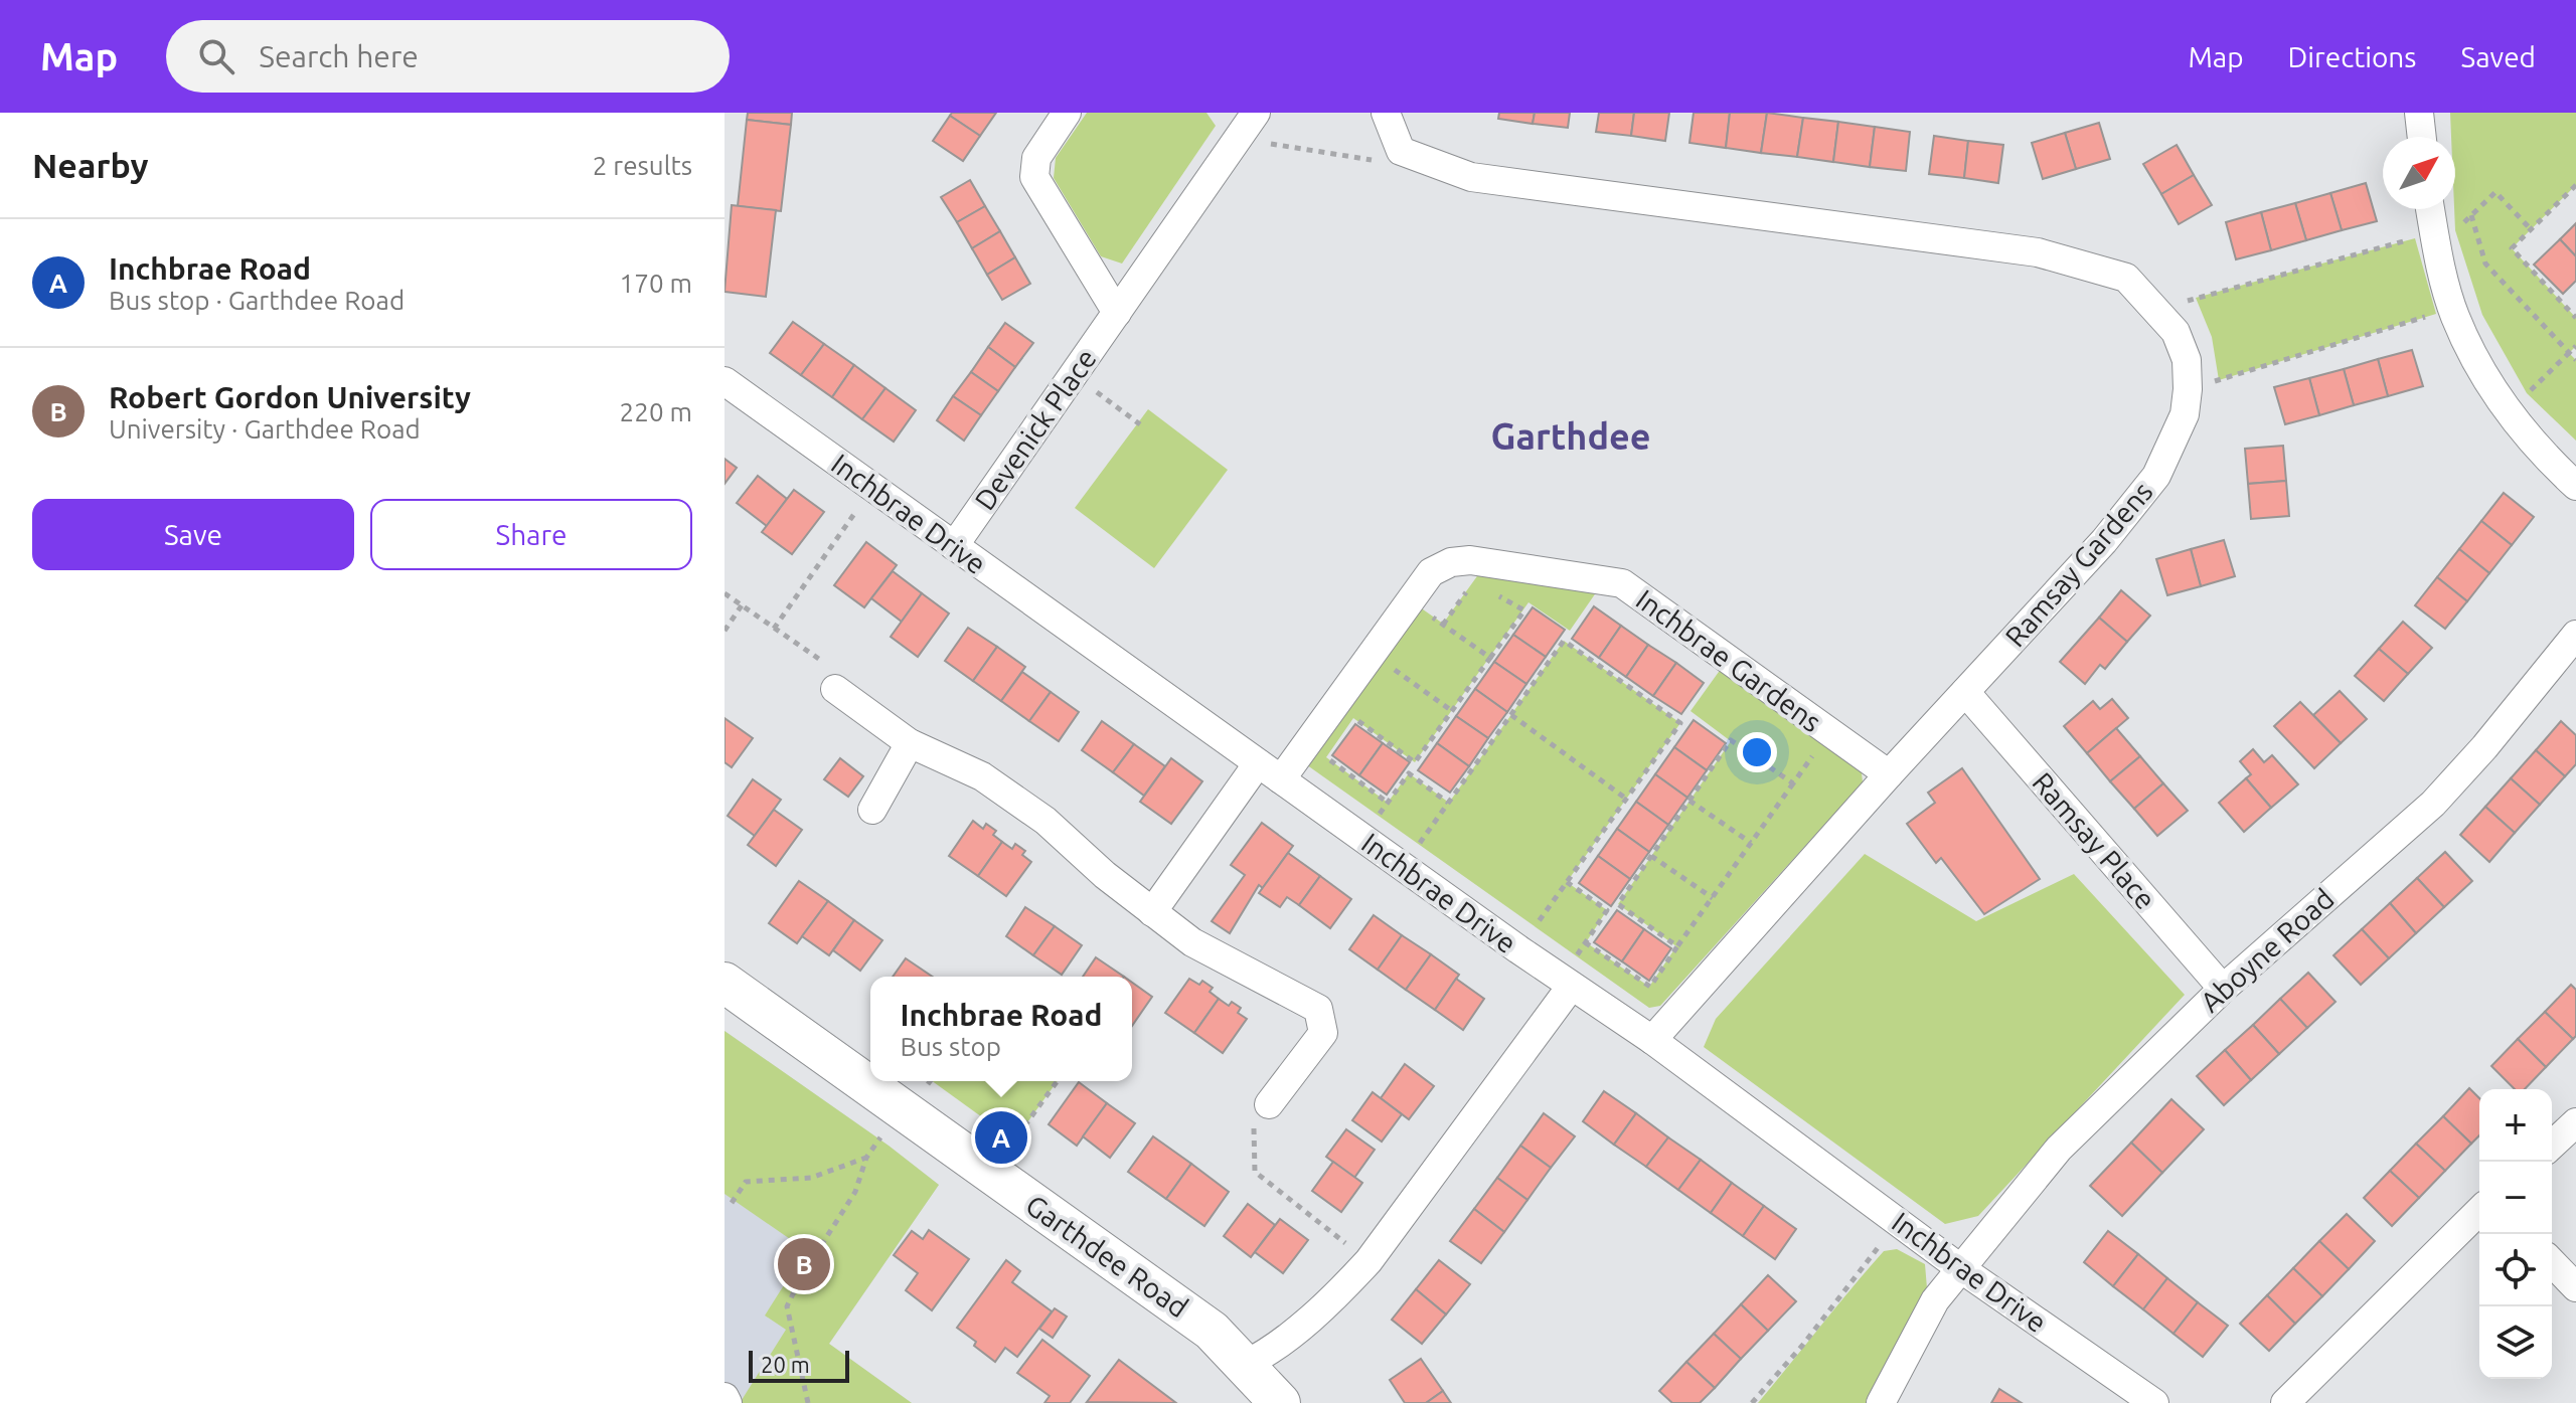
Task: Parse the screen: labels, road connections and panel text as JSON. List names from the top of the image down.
{
  "streets": {
    "street": [
      "Devenick Place",
      "Inchbrae Drive",
      "Ramsay Gardens",
      "Inchbrae Gardens",
      "Ramsay Place",
      "Aboyne Road",
      "Garthdee Road"
    ]
  },
  "crossings": [
    ["Devenick Place", "Inchbrae Drive"],
    ["Inchbrae Drive", "Ramsay Gardens"],
    ["Inchbrae Drive", "Inchbrae Gardens"],
    ["Inchbrae Drive", "Aboyne Road"],
    ["Ramsay Gardens", "Inchbrae Gardens"],
    ["Ramsay Gardens", "Ramsay Place"],
    ["Ramsay Place", "Aboyne Road"]
  ],
  "districts": ["Garthdee"],
  "scale_bar": "20 m",
  "north": "top right",
  "page": {
    "header": "Map",
    "search": "Search here",
    "nav": ["Map", "Directions", "Saved"],
    "heading": ["Nearby", "2 results"],
    "list": [
      {
        "mark": "A",
        "name": "Inchbrae Road",
        "note": "Bus stop · Garthdee Road",
        "value": "170 m"
      },
      {
        "mark": "B",
        "name": "Robert Gordon University",
        "note": "University · Garthdee Road",
        "value": "220 m"
      }
    ],
    "buttons": ["Save", "Share"],
    "popup": ["Inchbrae Road", "Bus stop"],
    "map_buttons": ["+", "−"],
    "pins": ["A", "B"],
    "scale": "20 m"
  }
}
